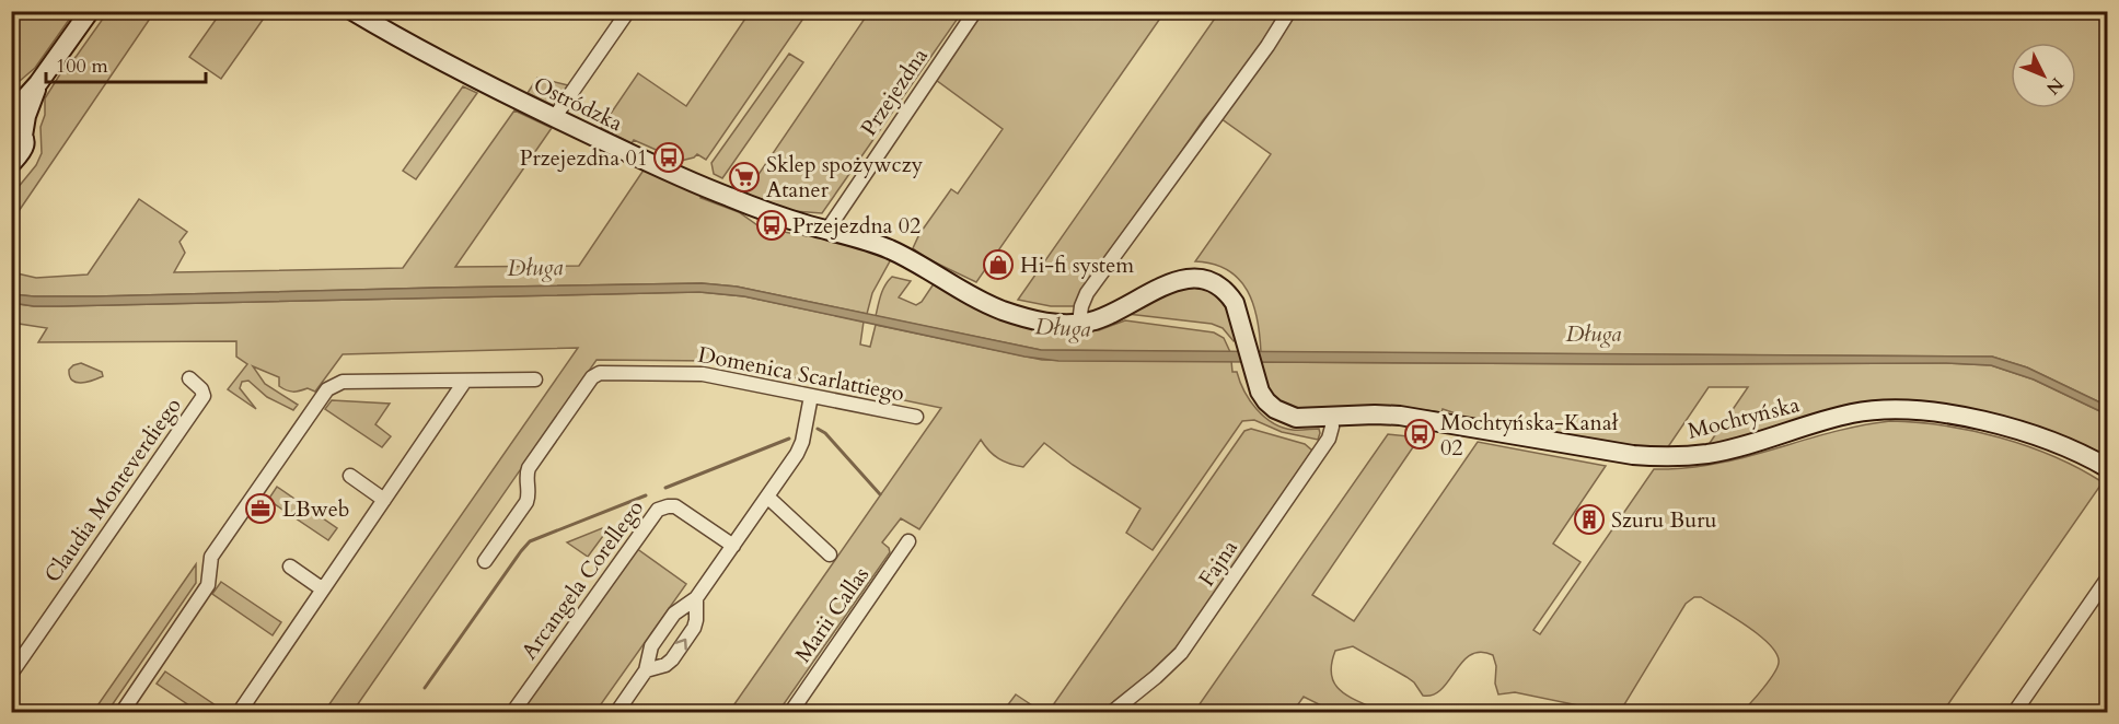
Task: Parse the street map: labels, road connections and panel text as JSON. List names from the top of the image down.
{
  "streets": {
    "street": [
      "Przejezdna",
      "Ostródzka",
      "Domenica Scarlattiego",
      "Mochtyńska",
      "Claudia Monteverdiego",
      "Fajna",
      "Arcangela Corellego",
      "Marii Callas"
    ]
  },
  "crossings": [
    ["Przejezdna", "Ostródzka"],
    ["Ostródzka", "Mochtyńska"],
    ["Mochtyńska", "Fajna"]
  ],
  "water": ["Długa"],
  "places": {
    "bus stop": ["Przejezdna 01", "Przejezdna 02", "Mochtyńska-Kanał 02"],
    "supermarket": ["Sklep spożywczy Ataner"],
    "shop": ["Hi-fi system"],
    "office": ["LBweb"],
    "building": ["Szuru Buru"]
  },
  "scale_bar": "100 m",
  "north": "bottom right"
}
